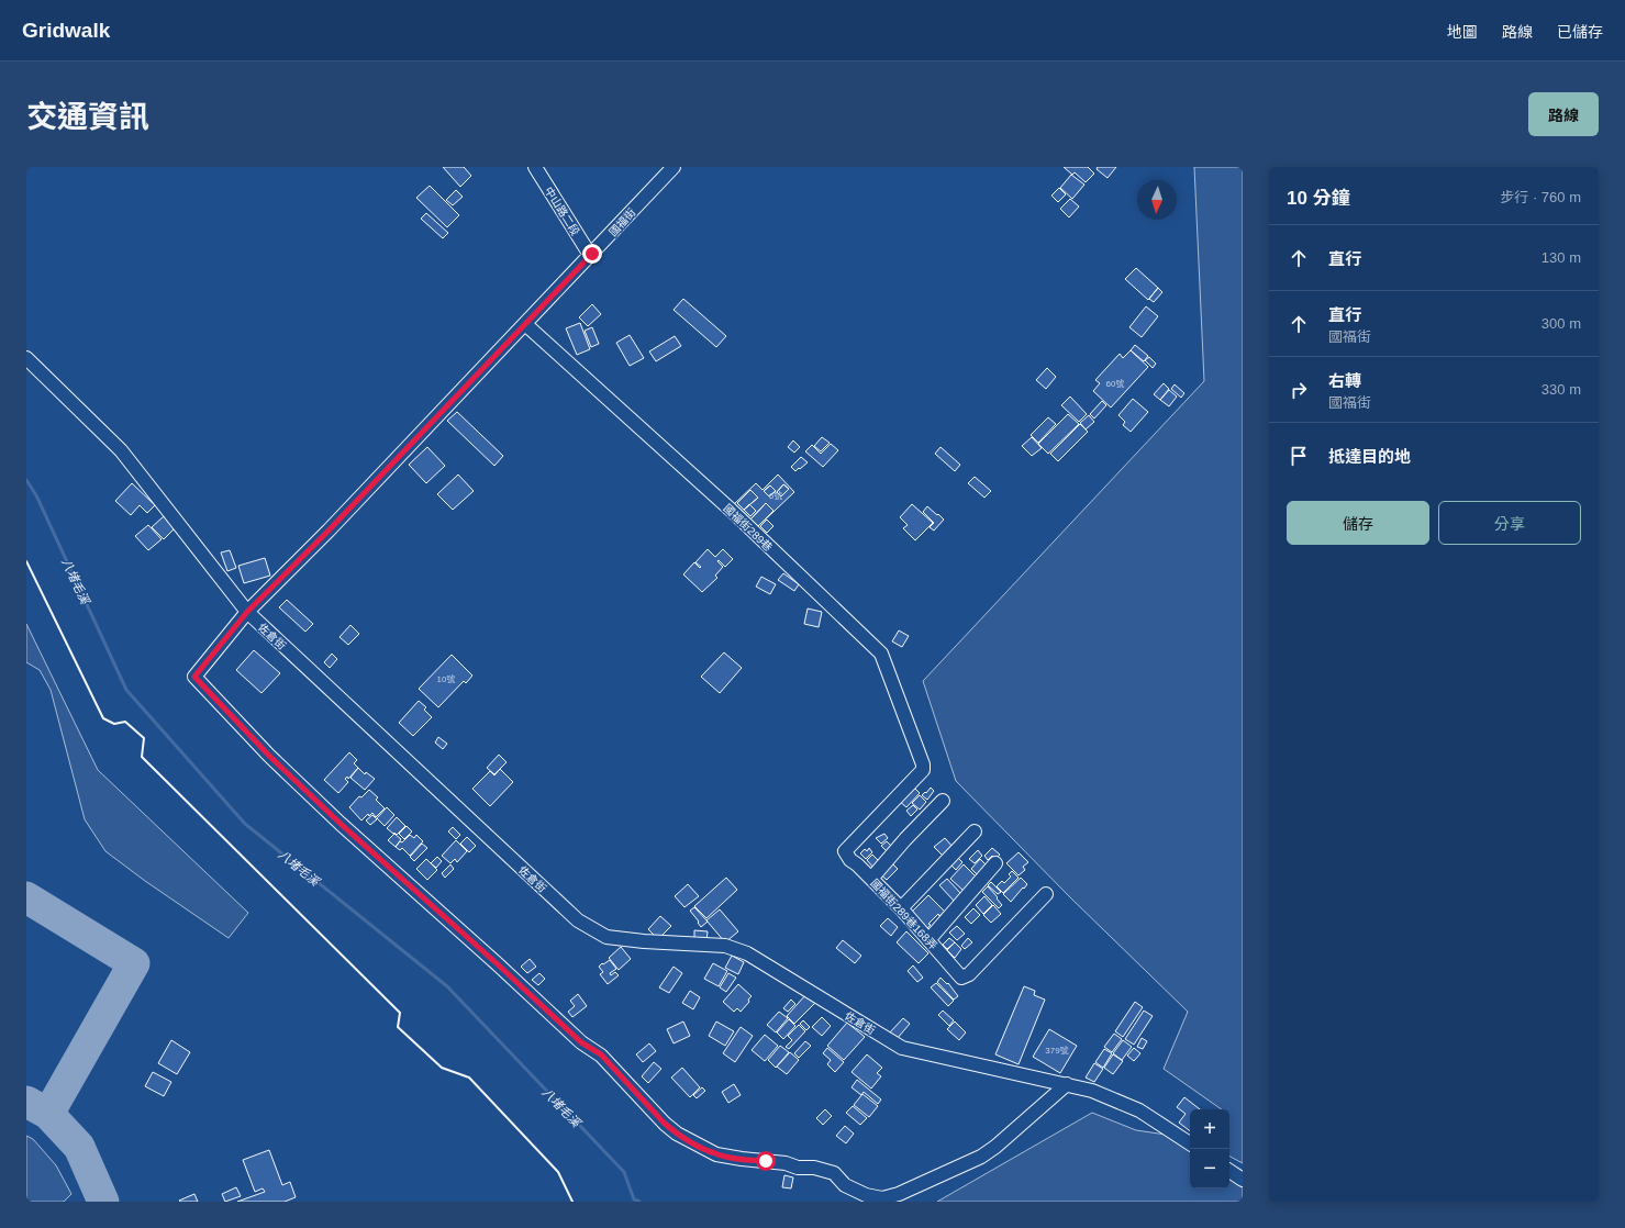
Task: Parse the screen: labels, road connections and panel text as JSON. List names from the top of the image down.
{
  "streets": {
    "street": [
      "中山路二段",
      "國福街",
      "國福街289巷",
      "佐倉街",
      "國福街289巷168弄"
    ]
  },
  "crossings": [
    ["中山路二段", "國福街"],
    ["國福街", "國福街289巷"],
    ["國福街", "佐倉街"],
    ["國福街289巷", "國福街289巷168弄"]
  ],
  "water": ["八堵毛溪"],
  "house_numbers": [
    "60號",
    "6號",
    "10號",
    "379號"
  ],
  "north": "bottom",
  "page": {
    "header": "Gridwalk",
    "nav": ["地圖", "路線", "已儲存"],
    "title": "交通資訊",
    "buttons": [
      "路線",
      ["儲存", "分享"]
    ],
    "heading": ["10 分鐘", "步行 · 760 m"],
    "list": [
      ["直行", "130 m"],
      ["直行", "國福街", "300 m"],
      ["右轉", "國福街", "330 m"],
      "抵達目的地"
    ],
    "map_buttons": ["+", "−"]
  }
}
